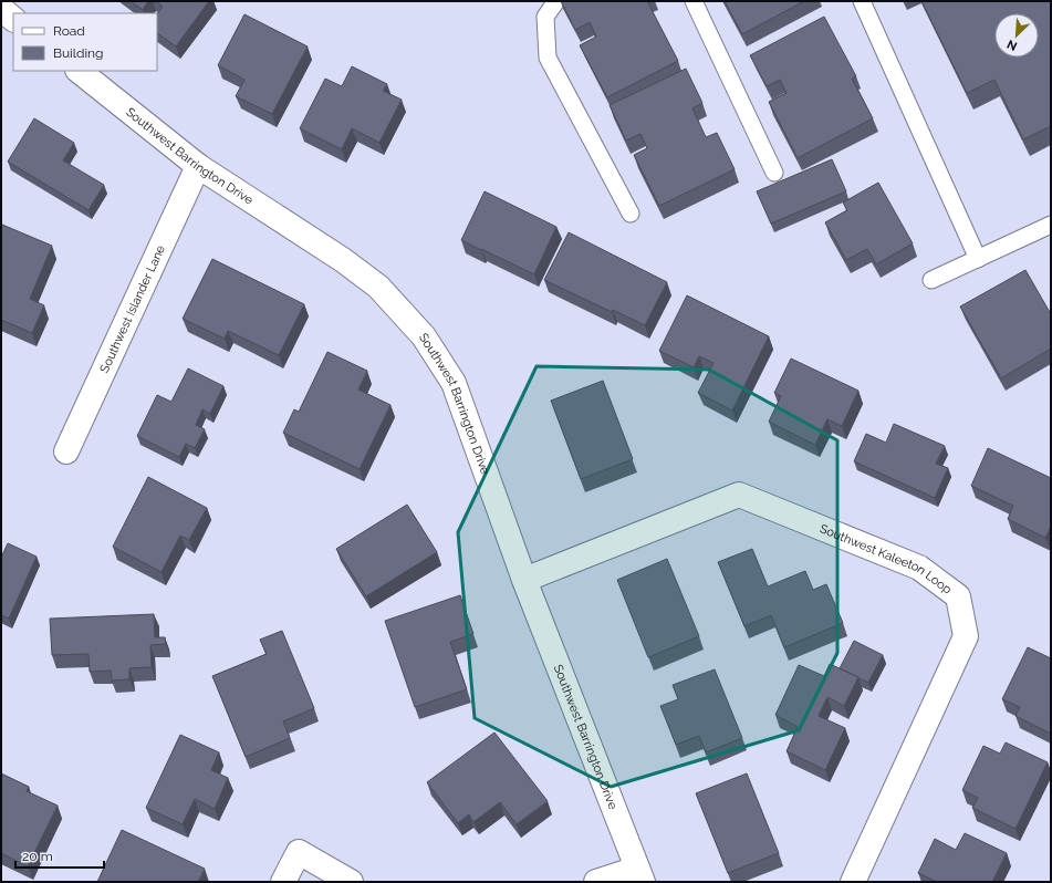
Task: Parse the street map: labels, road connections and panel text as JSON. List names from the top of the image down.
{
  "streets": {
    "street": ["Southwest Barrington Drive", "Southwest Islander Lane", "Southwest Kaleeton Loop"]
  },
  "crossings": [
    ["Southwest Barrington Drive", "Southwest Islander Lane"],
    ["Southwest Barrington Drive", "Southwest Kaleeton Loop"]
  ],
  "legend": ["Road", "Building"],
  "scale_bar": "20 m",
  "north": "bottom left"
}
